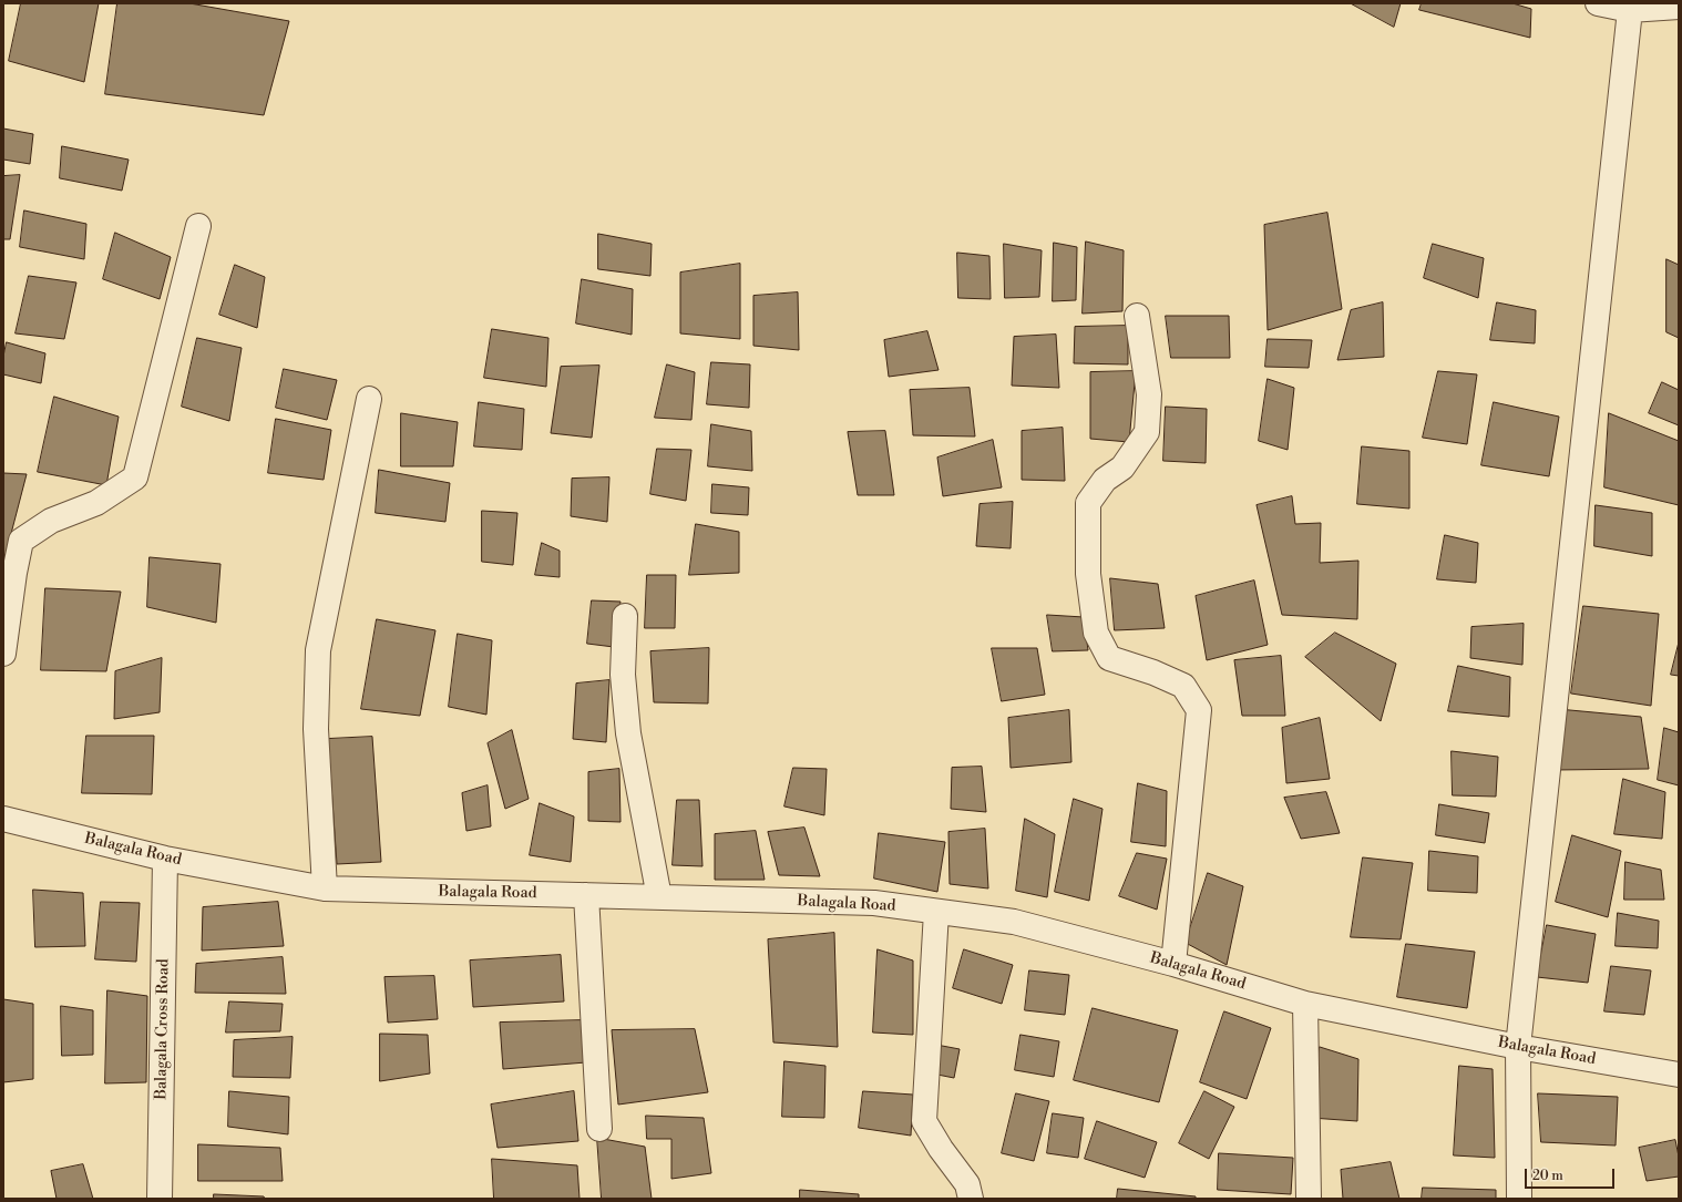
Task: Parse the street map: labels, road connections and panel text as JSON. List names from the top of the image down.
{
  "streets": {
    "street": ["Balagala Road", "Balagala Cross Road"]
  },
  "crossings": [
    ["Balagala Road", "Balagala Cross Road"]
  ],
  "scale_bar": "20 m"
}
